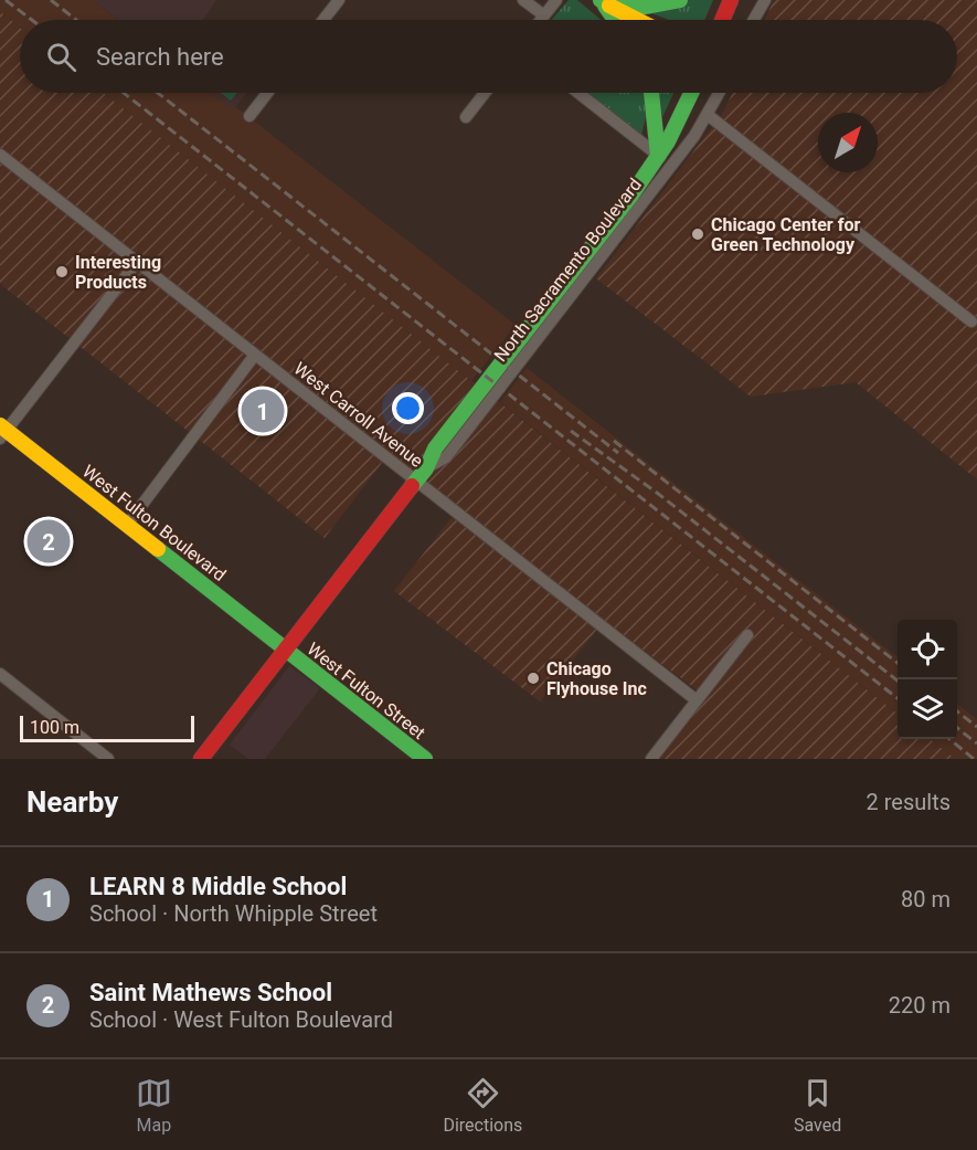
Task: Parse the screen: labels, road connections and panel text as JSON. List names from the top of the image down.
{
  "streets": {
    "street": [
      "North Sacramento Boulevard",
      "West Carroll Avenue",
      "West Fulton Boulevard",
      "West Fulton Street"
    ]
  },
  "crossings": [
    ["North Sacramento Boulevard", "West Carroll Avenue"],
    ["North Sacramento Boulevard", "West Fulton Boulevard"],
    ["North Sacramento Boulevard", "West Fulton Street"],
    ["West Fulton Boulevard", "West Fulton Street"]
  ],
  "places": ["Chicago Center for Green Technology", "Interesting Products", "Chicago Flyhouse Inc"],
  "scale_bar": "100 m",
  "north": "top right",
  "page": {
    "search": "Search here",
    "pins": ["1", "2"],
    "scale": "100 m",
    "heading": ["Nearby", "2 results"],
    "list": [
      {
        "mark": "1",
        "name": "LEARN 8 Middle School",
        "note": "School · North Whipple Street",
        "value": "80 m"
      },
      {
        "mark": "2",
        "name": "Saint Mathews School",
        "note": "School · West Fulton Boulevard",
        "value": "220 m"
      }
    ],
    "nav": ["Map", "Directions", "Saved"]
  }
}
